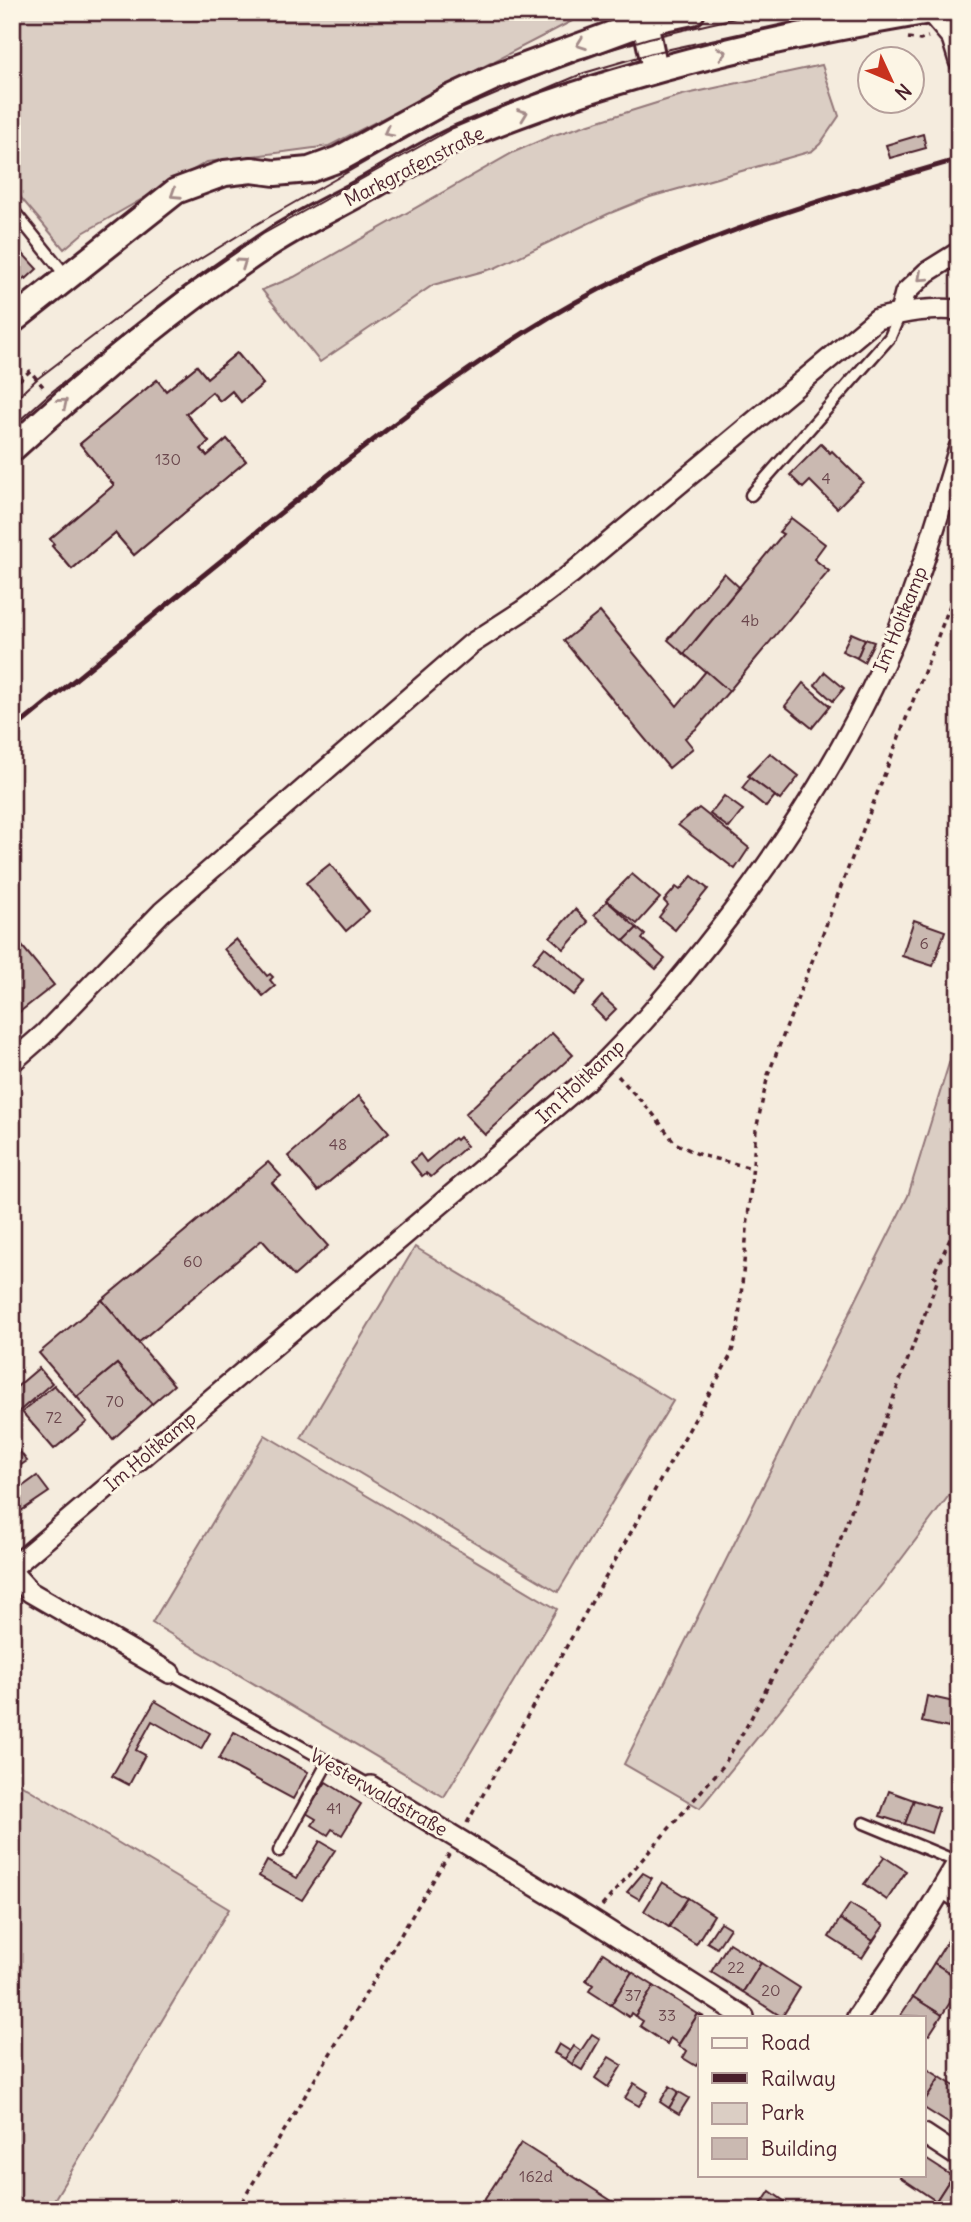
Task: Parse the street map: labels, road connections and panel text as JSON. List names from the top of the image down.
{
  "streets": {
    "street": ["Markgrafenstraße", "Im Holtkamp", "Westerwaldstraße"]
  },
  "crossings": [
    ["Im Holtkamp", "Westerwaldstraße"]
  ],
  "house_numbers": [
    "130",
    "4",
    "4b",
    "6",
    "48",
    "60",
    "70",
    "72",
    "41",
    "22",
    "20",
    "37",
    "33",
    "162d"
  ],
  "legend": [
    "Road",
    "Railway",
    "Park",
    "Building"
  ],
  "north": "bottom right"
}
